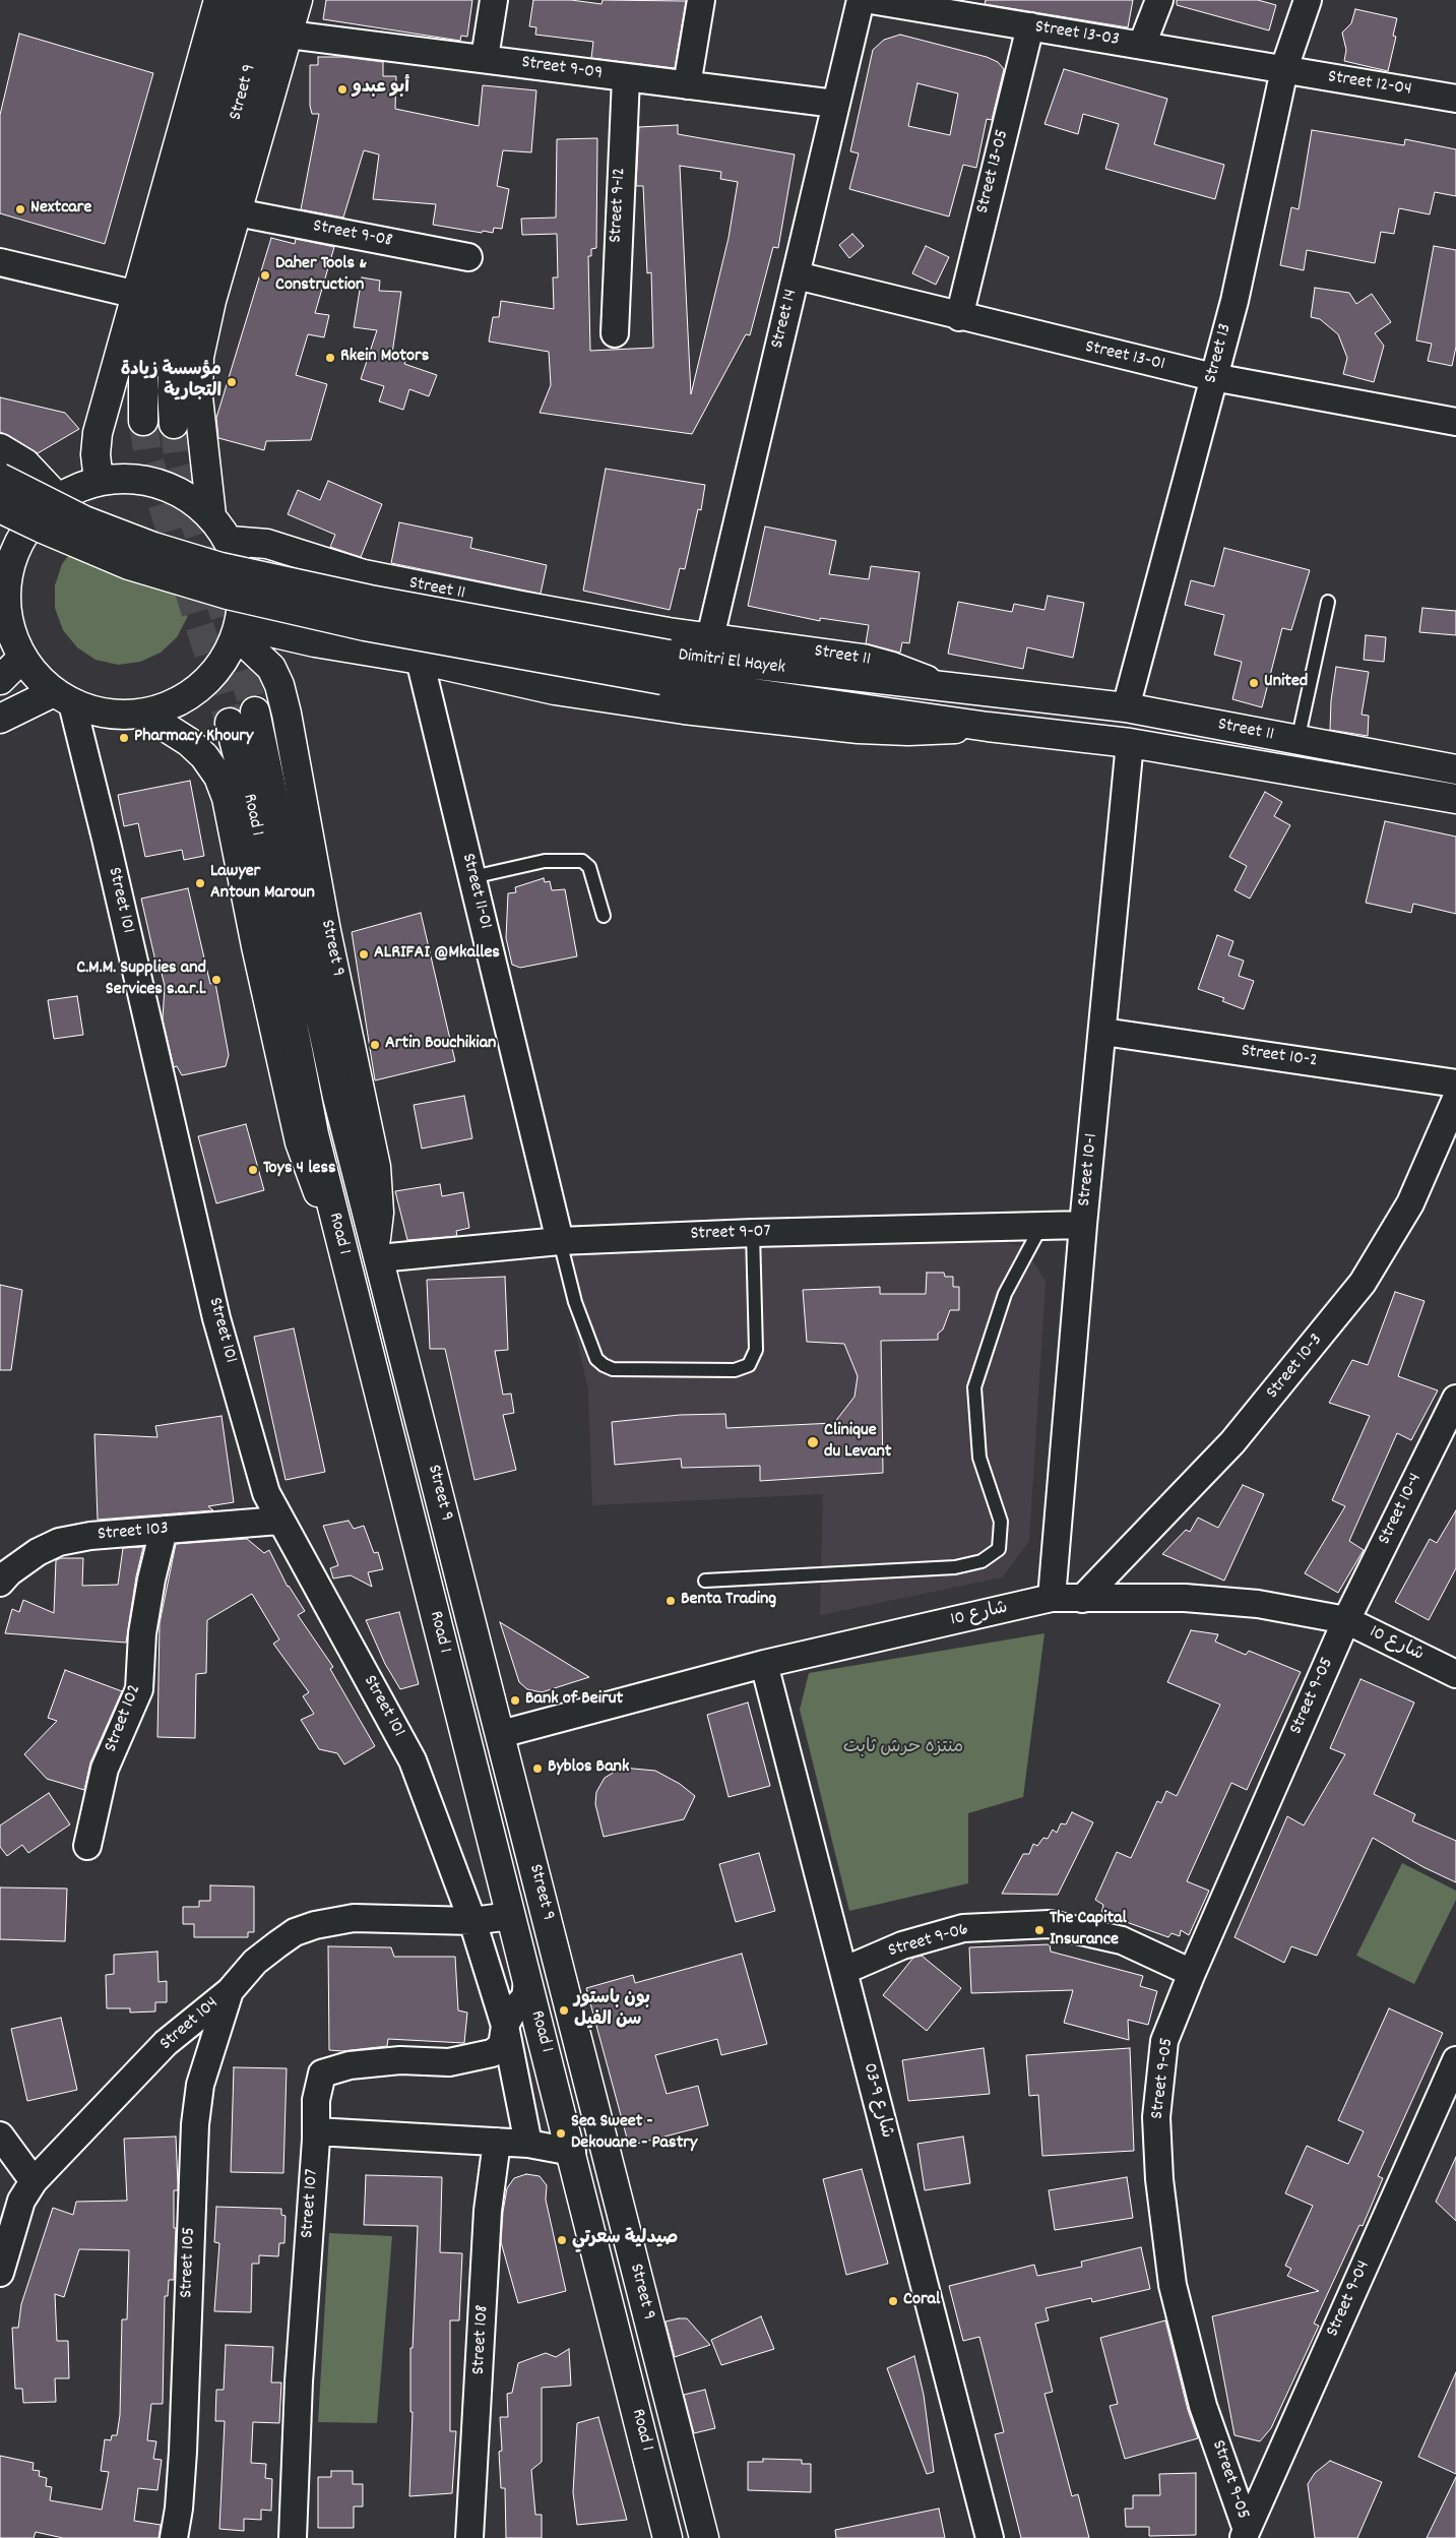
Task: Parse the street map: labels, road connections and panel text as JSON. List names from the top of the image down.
{
  "streets": {
    "main road": [
      "Street 9",
      "Street 11",
      "Dimitri El Hayek",
      "Road 1"
    ],
    "street": [
      "Street 13-03",
      "Street 9-09",
      "Street 12-04",
      "Street 13-05",
      "Street 9-12",
      "Street 9-08",
      "Street 14",
      "Street 13",
      "Street 13-01",
      "Street 11-01",
      "Street 101",
      "Street 10-2",
      "Street 10-1",
      "Street 9-07",
      "Street 10-3",
      "Street 10-4",
      "Street 103",
      "شارع 10",
      "Street 9-05",
      "Street 102",
      "Street 9-06",
      "Street 104",
      "شارع 9-03",
      "Street 107",
      "Street 105",
      "Street 9-04",
      "Street 108"
    ]
  },
  "crossings": [
    ["Street 13-03", "Street 12-04"],
    ["Street 13-03", "Street 13-05"],
    ["Street 13-03", "Street 13"],
    ["Street 9-09", "Street 9-12"],
    ["Street 9-09", "Street 14"],
    ["Street 12-04", "Street 13"],
    ["Street 9", "Street 11"],
    ["Street 9", "Street 9-07"],
    ["Street 9", "شارع 10"],
    ["Street 13-05", "Street 13-01"],
    ["Street 14", "Street 13-01"],
    ["Street 14", "Street 11"],
    ["Street 13", "Street 13-01"],
    ["Street 13", "Street 11"],
    ["Street 11", "Dimitri El Hayek"],
    ["Street 11", "Street 11-01"],
    ["Street 11", "Street 10-1"],
    ["Road 1", "Street 104"],
    ["Street 11-01", "Street 9-07"],
    ["Street 101", "Street 103"],
    ["Street 101", "Street 104"],
    ["Street 101", "Street 107"],
    ["Street 10-2", "Street 10-1"],
    ["Street 10-1", "Street 9-07"],
    ["Street 10-1", "شارع 10"],
    ["Street 10-3", "شارع 10"],
    ["Street 10-4", "شارع 10"],
    ["Street 10-4", "Street 9-05"],
    ["Street 103", "Street 102"],
    ["شارع 10", "Street 9-05"],
    ["شارع 10", "شارع 9-03"],
    ["Street 9-05", "Street 9-06"],
    ["Street 9-05", "Street 9-04"],
    ["Street 9-06", "شارع 9-03"],
    ["Street 104", "Street 105"]
  ],
  "parks": ["منتزه حرش ثابت"],
  "places": [
    "أبو عبدو",
    "Nextcare",
    "Daher Tools & Construction",
    "Rkein Motors",
    "مؤسسة زيادة التجارية",
    "United",
    "Pharmacy Khoury",
    "Lawyer Antoun Maroun",
    "ALRIFAI @Mkalles",
    "C.M.M. Supplies and Services s.a.r.l.",
    "Artin Bouchikian",
    "Toys 4 less",
    "Clinique du Levant",
    "Benta Trading",
    "Bank of Beirut",
    "Byblos Bank",
    "The Capital Insurance",
    "بون باستور سن الفيل",
    "Sea Sweet - Dekouane - Pastry",
    "صيدلية سعرتي",
    "Coral"
  ]
}
